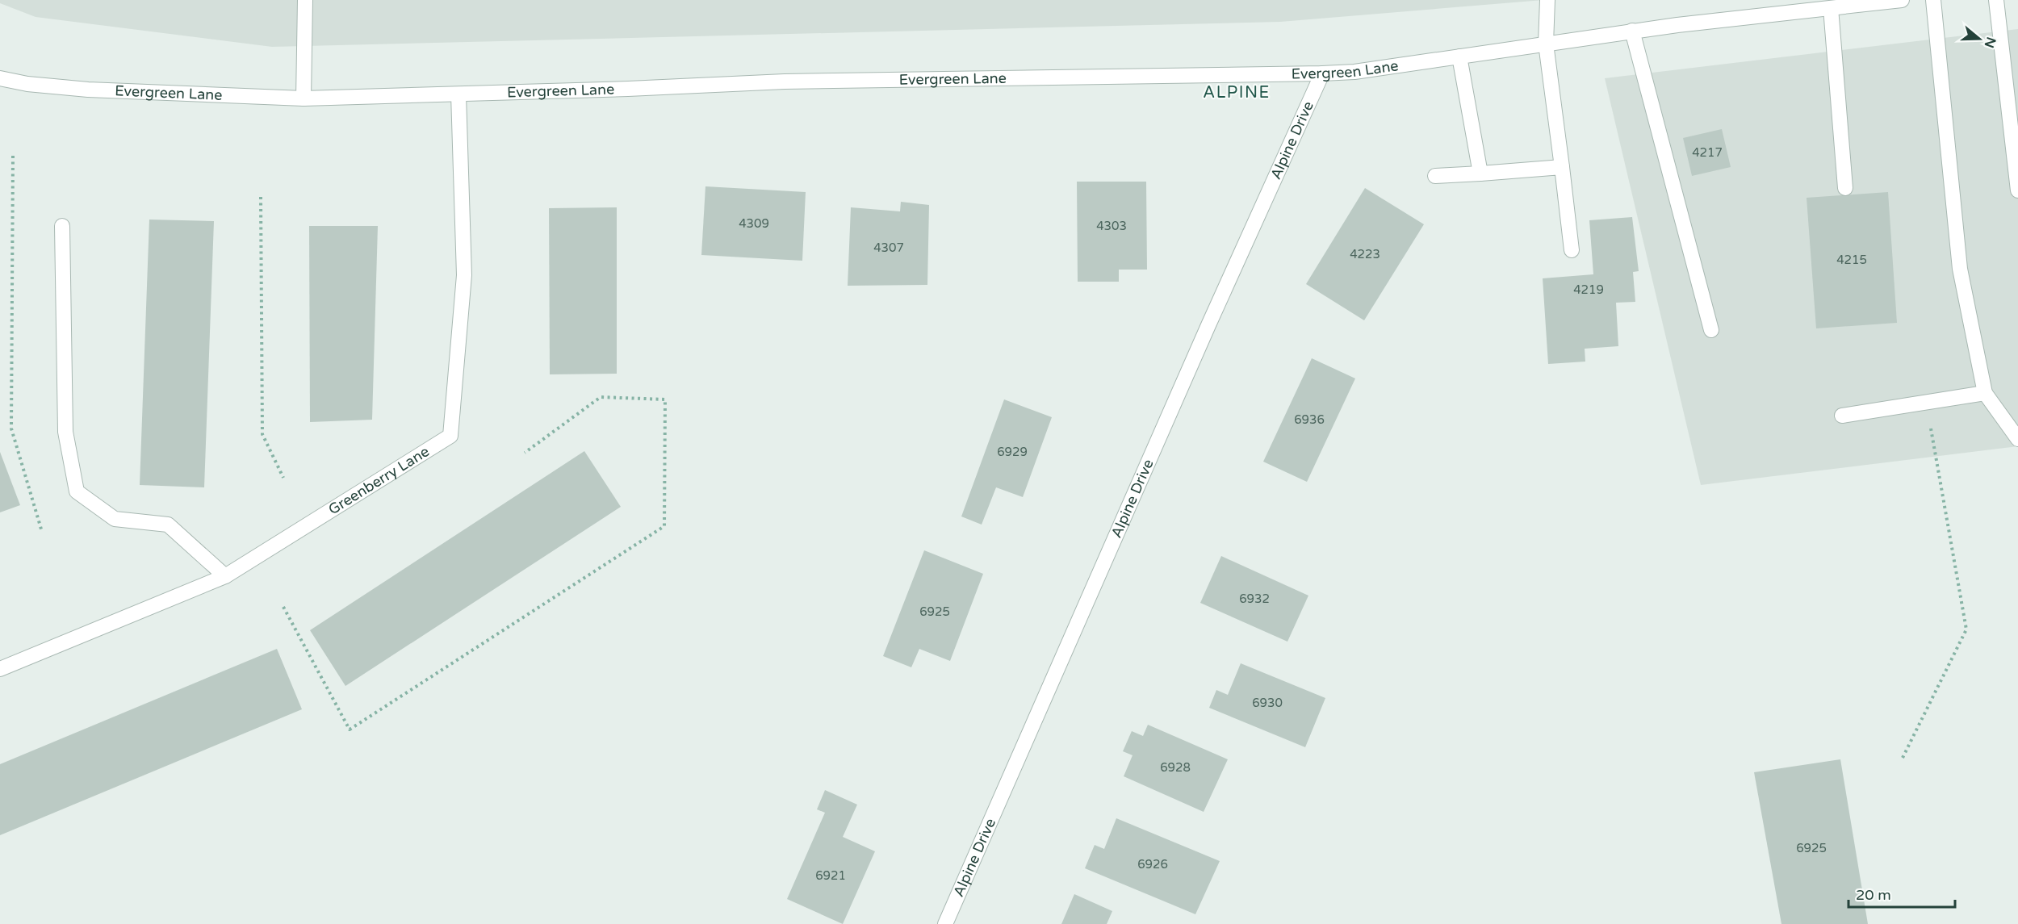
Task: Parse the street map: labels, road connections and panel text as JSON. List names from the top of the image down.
{
  "streets": {
    "street": ["Evergreen Lane", "Alpine Drive", "Greenberry Lane"]
  },
  "crossings": [
    ["Evergreen Lane", "Alpine Drive"],
    ["Evergreen Lane", "Greenberry Lane"]
  ],
  "districts": ["ALPINE"],
  "house_numbers": [
    "4217",
    "4309",
    "4303",
    "4307",
    "4223",
    "4215",
    "4219",
    "6936",
    "6929",
    "6932",
    "6925",
    "6930",
    "6928",
    "6925",
    "6926",
    "6921"
  ],
  "scale_bar": "20 m",
  "north": "right"
}
